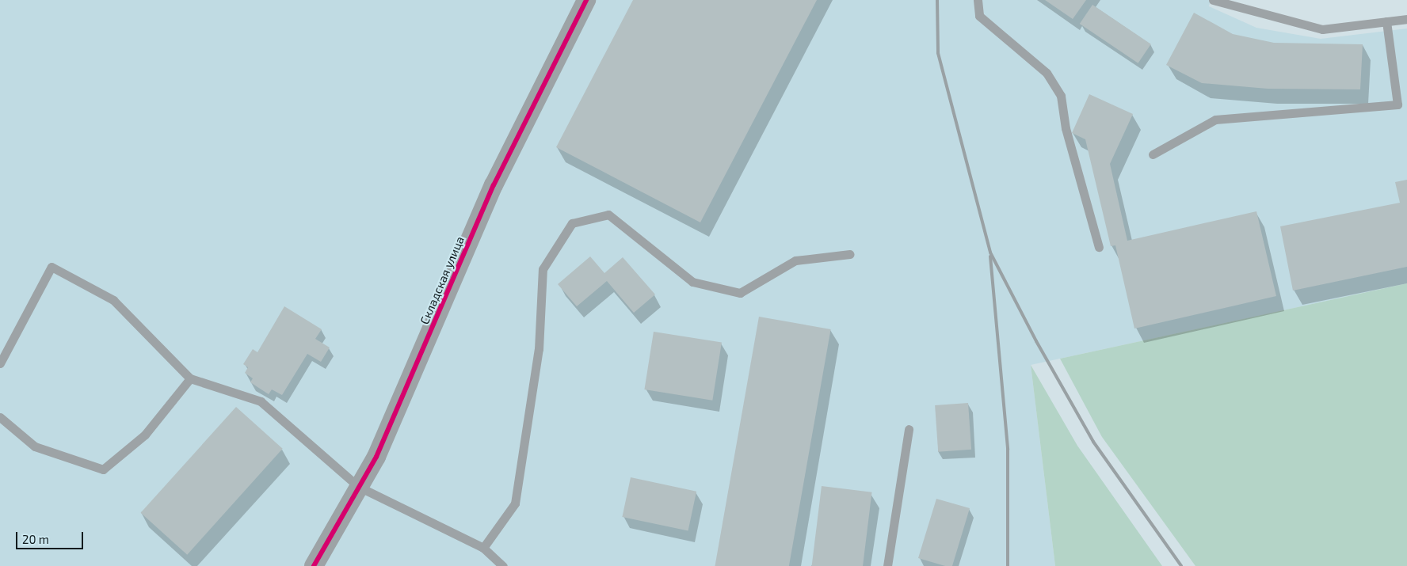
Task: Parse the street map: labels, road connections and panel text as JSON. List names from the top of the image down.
{
  "streets": {
    "street": ["Складская улица"]
  },
  "scale_bar": "20 m"
}
